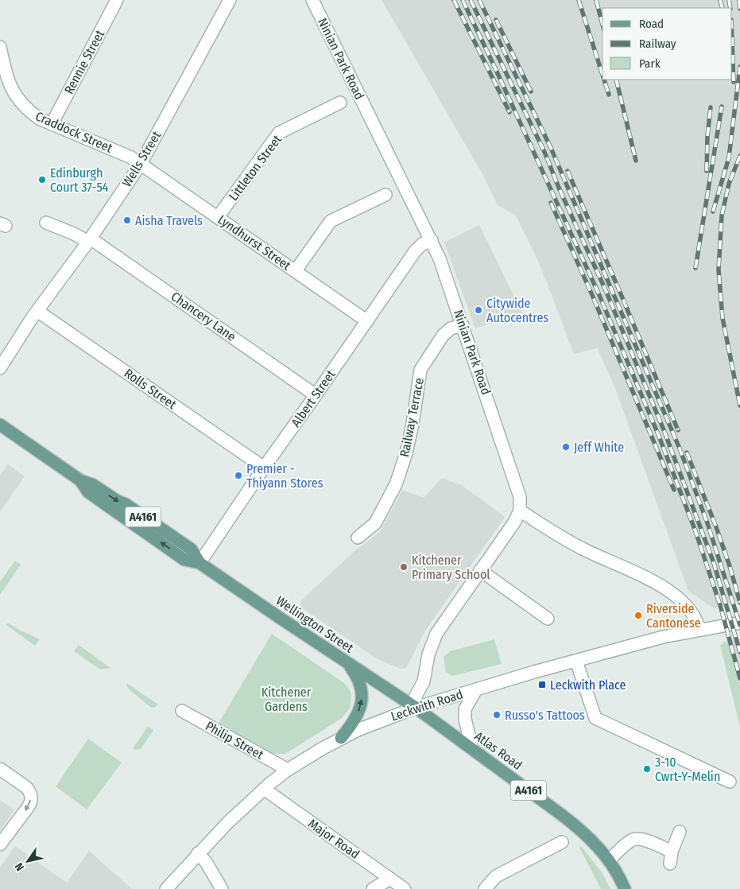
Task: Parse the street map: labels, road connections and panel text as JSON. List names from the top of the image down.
{
  "streets": {
    "main road": ["A4161", "Wellington Street", "Atlas Road"],
    "street": [
      "Ninian Park Road",
      "Rennie Street",
      "Craddock Street",
      "Wells Street",
      "Littleton Street",
      "Lyndhurst Street",
      "Chancery Lane",
      "Rolls Street",
      "Albert Street",
      "Railway Terrace",
      "Leckwith Road",
      "Philip Street",
      "Major Road"
    ]
  },
  "crossings": [
    ["Ninian Park Road", "Albert Street"],
    ["Ninian Park Road", "Railway Terrace"],
    ["Rennie Street", "Craddock Street"],
    ["Craddock Street", "Wells Street"],
    ["Craddock Street", "Lyndhurst Street"],
    ["Wells Street", "Lyndhurst Street"],
    ["Wells Street", "Chancery Lane"],
    ["Wells Street", "Rolls Street"],
    ["Littleton Street", "Lyndhurst Street"],
    ["Lyndhurst Street", "Albert Street"],
    ["Chancery Lane", "Albert Street"],
    ["Rolls Street", "Albert Street"],
    ["Albert Street", "Wellington Street"],
    ["Wellington Street", "Leckwith Road"],
    ["Wellington Street", "Atlas Road"],
    ["Leckwith Road", "Philip Street"],
    ["Leckwith Road", "Atlas Road"],
    ["Leckwith Road", "Major Road"]
  ],
  "parks": ["Kitchener Gardens"],
  "places": {
    "other": [
      "Edinburgh Court 37-54",
      "Aisha Travels",
      "Citywide Autocentres",
      "Jeff White",
      "Premier - Thiyann Stores",
      "Kitchener Primary School",
      "Riverside Cantonese",
      "Russo's Tattoos",
      "3-10 Cwrt-Y-Melin"
    ],
    "transit": ["Leckwith Place"]
  },
  "legend": ["Road", "Railway", "Park"],
  "north": "bottom left"
}
